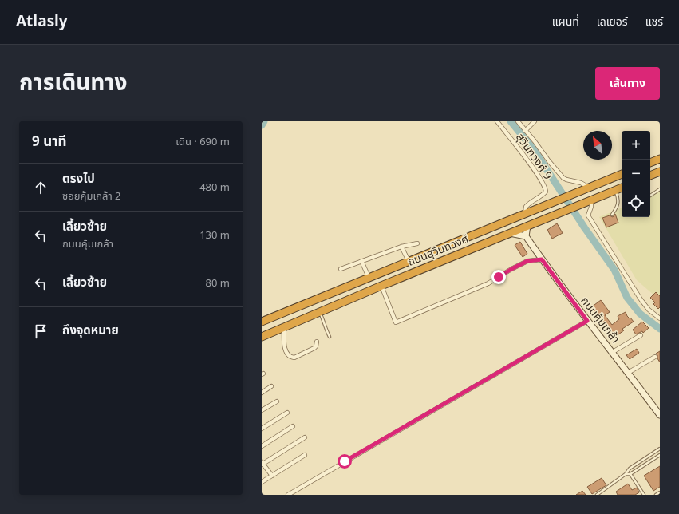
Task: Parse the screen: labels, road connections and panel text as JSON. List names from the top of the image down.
{
  "streets": {
    "highway": ["ถนนสุวินทวงศ์"],
    "main road": ["ถนนคุ้มเกล้า"],
    "street": ["สุวินทวงศ์ 9"]
  },
  "crossings": [
    ["สุวินทวงศ์ 9", "ถนนสุวินทวงศ์"]
  ],
  "north": "top left",
  "page": {
    "header": "Atlasly",
    "nav": ["แผนที่", "เลเยอร์", "แชร์"],
    "title": "การเดินทาง",
    "buttons": "เส้นทาง",
    "heading": ["9 นาที", "เดิน · 690 m"],
    "map_buttons": ["+", "−"],
    "list": [
      ["ตรงไป", "ซอยคุ้มเกล้า 2", "480 m"],
      ["เลี้ยวซ้าย", "ถนนคุ้มเกล้า", "130 m"],
      ["เลี้ยวซ้าย", "80 m"],
      "ถึงจุดหมาย"
    ]
  }
}
